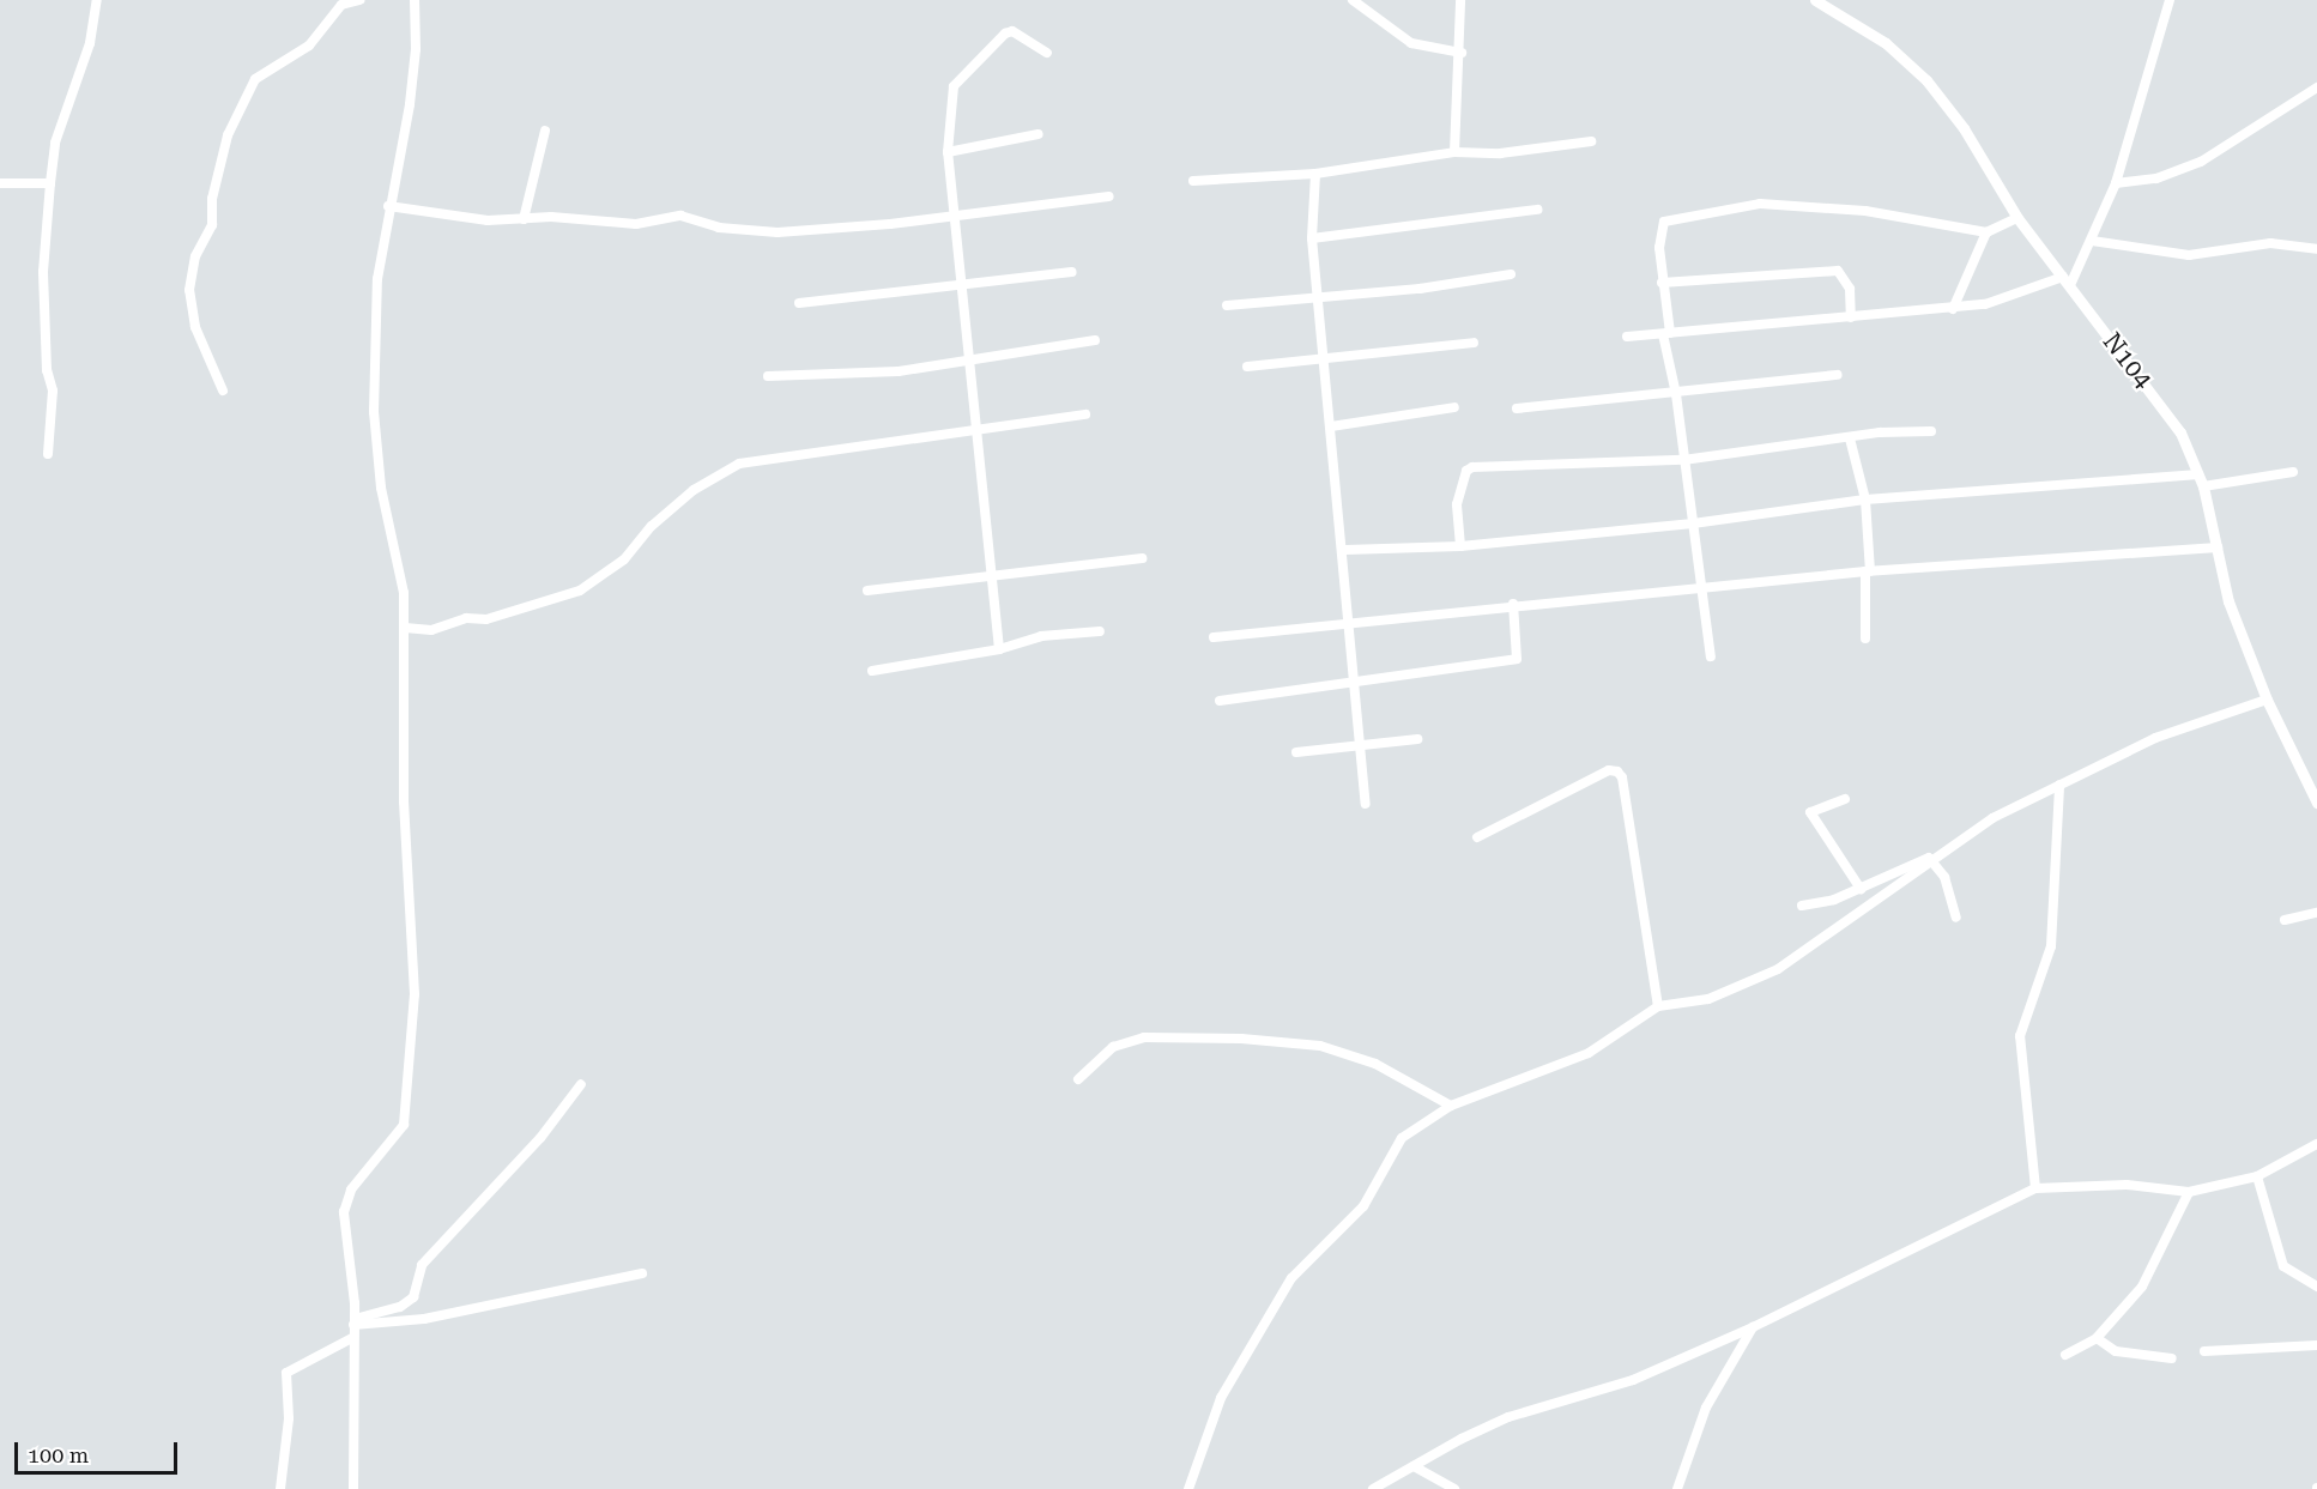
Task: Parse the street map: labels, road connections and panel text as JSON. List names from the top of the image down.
{
  "streets": {
    "street": ["N104"]
  },
  "scale_bar": "100 m"
}
